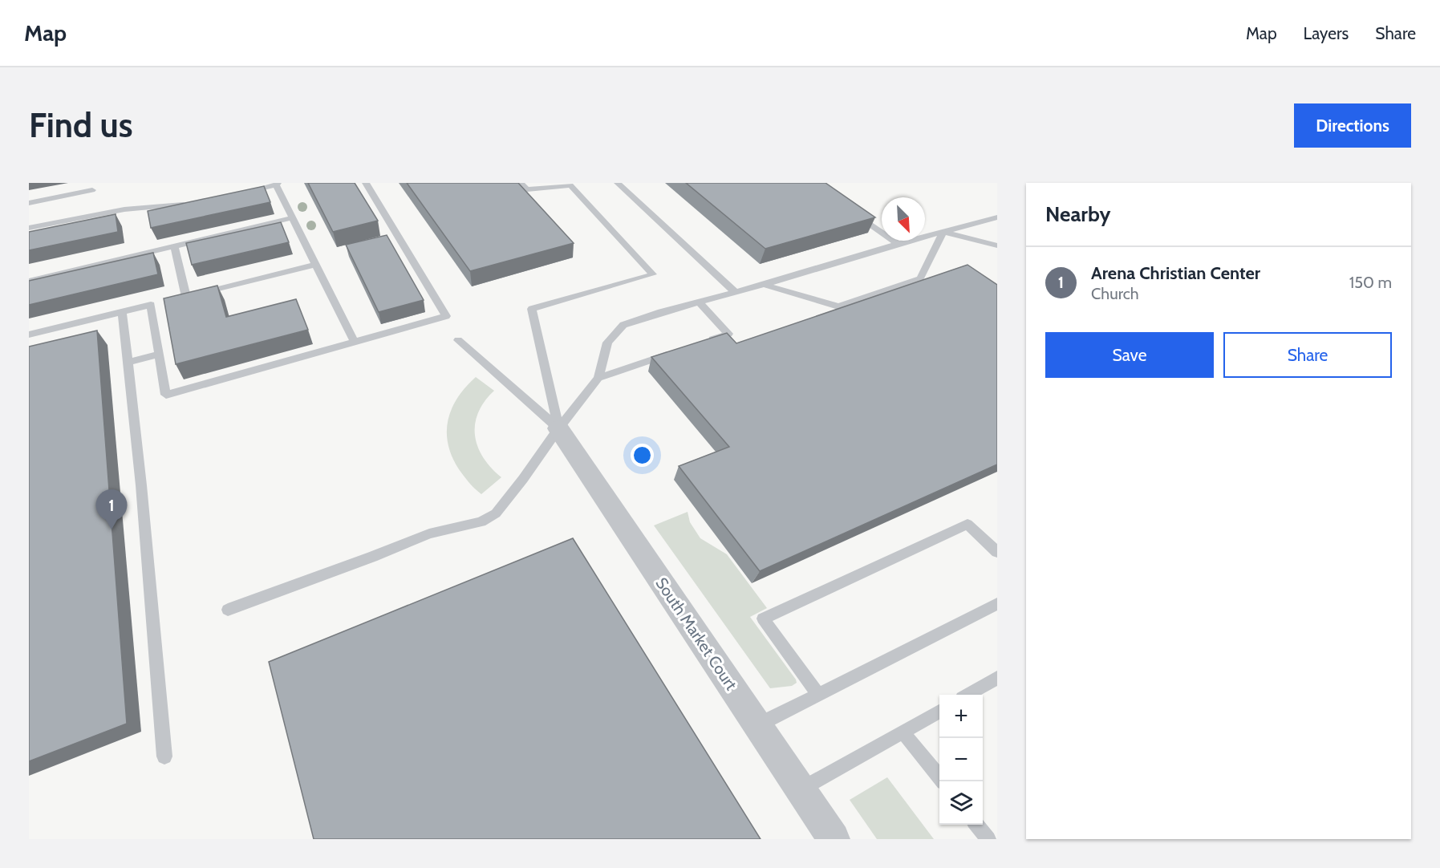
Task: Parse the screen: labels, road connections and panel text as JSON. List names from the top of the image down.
{
  "streets": {
    "street": ["South Market Court"]
  },
  "north": "bottom right",
  "page": {
    "header": "Map",
    "nav": ["Map", "Layers", "Share"],
    "buttons": [
      "Directions",
      ["Save", "Share"]
    ],
    "title": "Find us",
    "heading": "Nearby",
    "list": [
      {
        "mark": "1",
        "name": "Arena Christian Center",
        "note": "Church",
        "value": "150 m"
      }
    ],
    "pins": "1",
    "map_buttons": ["+", "−"]
  }
}
